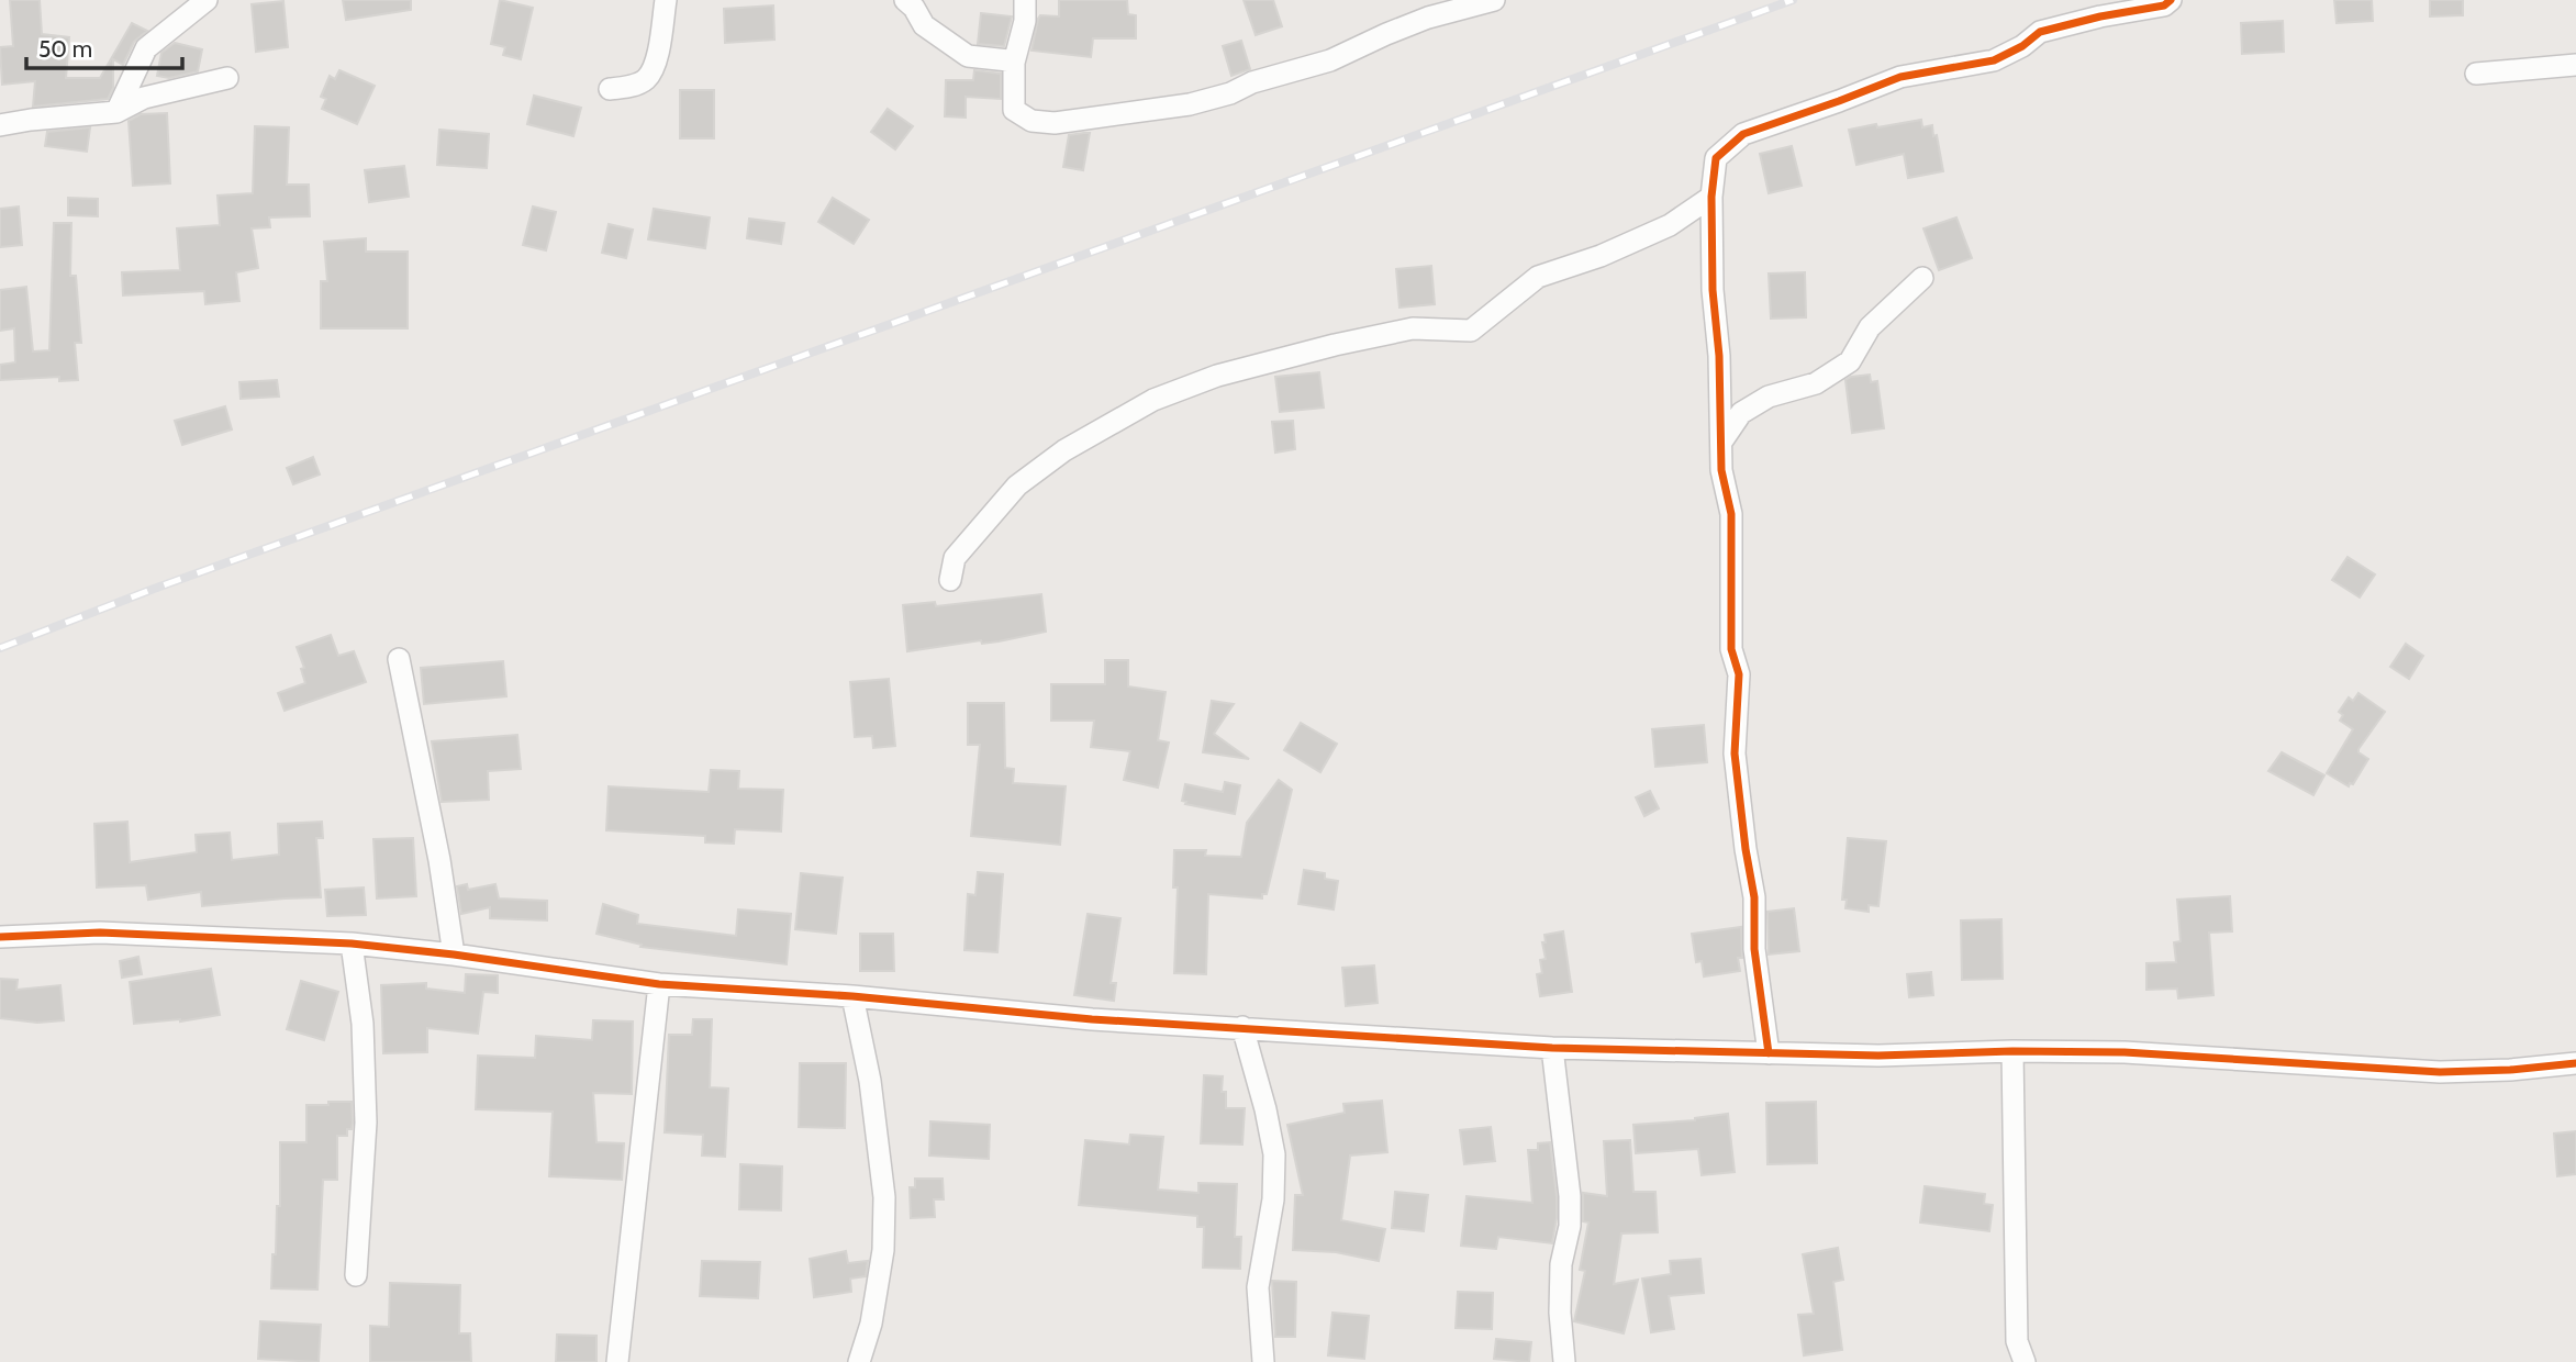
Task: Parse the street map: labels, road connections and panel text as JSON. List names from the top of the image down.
{
  "scale_bar": "50 m"
}
